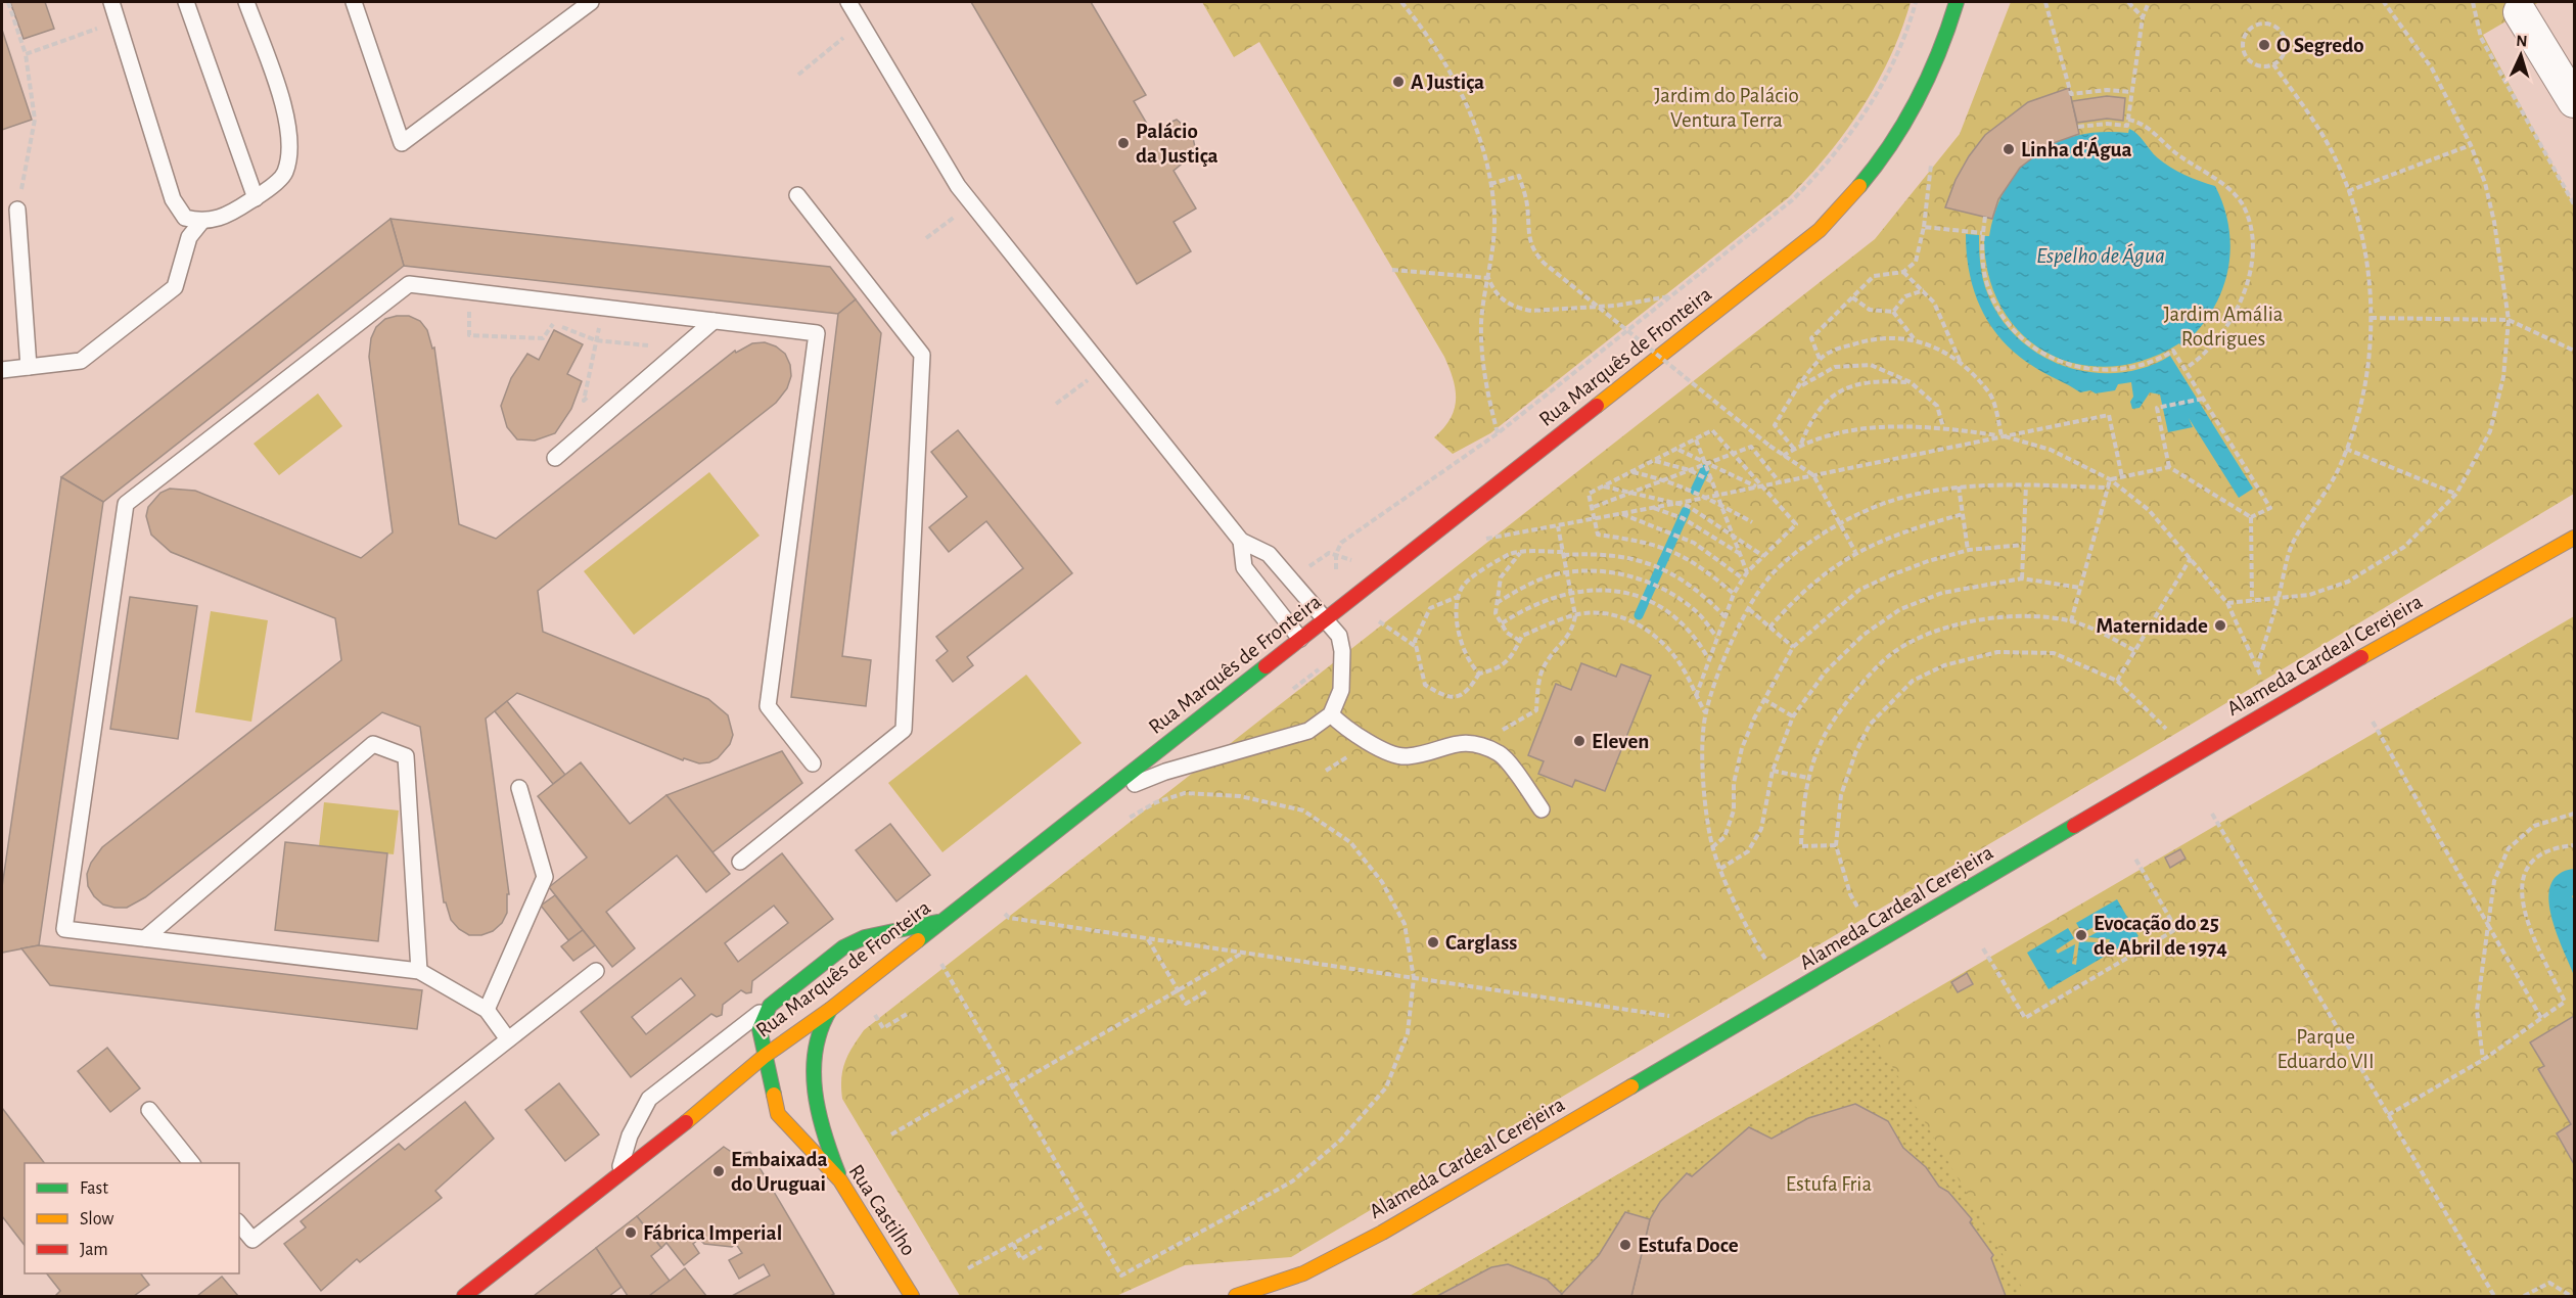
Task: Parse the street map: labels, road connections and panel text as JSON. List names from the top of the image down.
{
  "streets": {
    "main road": ["Rua Marquês de Fronteira", "Alameda Cardeal Cerejeira", "Rua Castilho"]
  },
  "crossings": [
    ["Rua Marquês de Fronteira", "Rua Castilho"]
  ],
  "water": ["Espelho de Água"],
  "parks": [
    "Jardim do Palácio Ventura Terra",
    "Jardim Amália Rodrigues",
    "Parque Eduardo VII",
    "Estufa Fria"
  ],
  "places": [
    "O Segredo",
    "A Justiça",
    "Palácio da Justiça",
    "Linha d'Água",
    "Maternidade",
    "Eleven",
    "Evocação do 25 de Abril de 1974",
    "Carglass",
    "Embaixada do Uruguai",
    "Fábrica Imperial",
    "Estufa Doce"
  ],
  "legend": ["Fast", "Slow", "Jam"],
  "north": "top"
}
